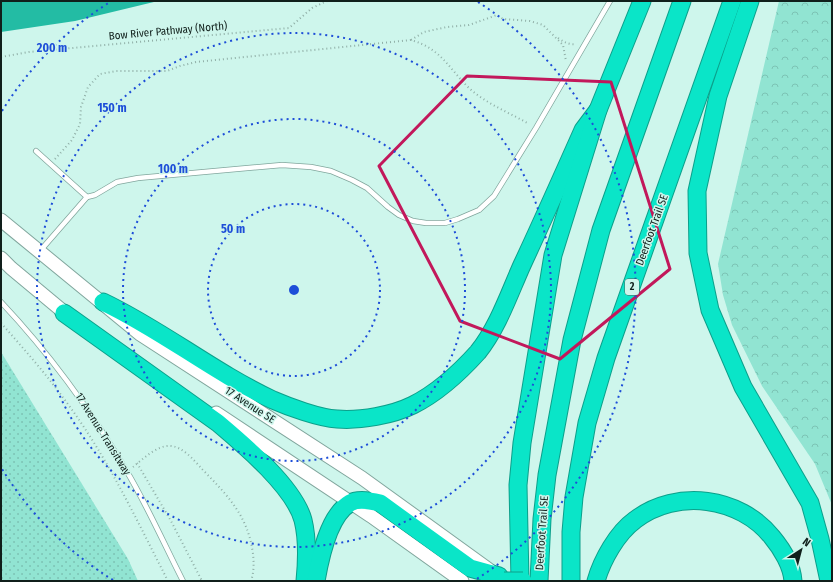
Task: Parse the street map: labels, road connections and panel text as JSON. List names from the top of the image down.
{
  "streets": {
    "highway": ["Deerfoot Trail SE", "2"],
    "main road": ["17 Avenue SE"],
    "lane": ["17 Avenue Transitway"],
    "path": ["Bow River Pathway (North)"]
  },
  "north": "top right",
  "rings": [
    "200 m",
    "150 m",
    "100 m",
    "50 m"
  ]
}
